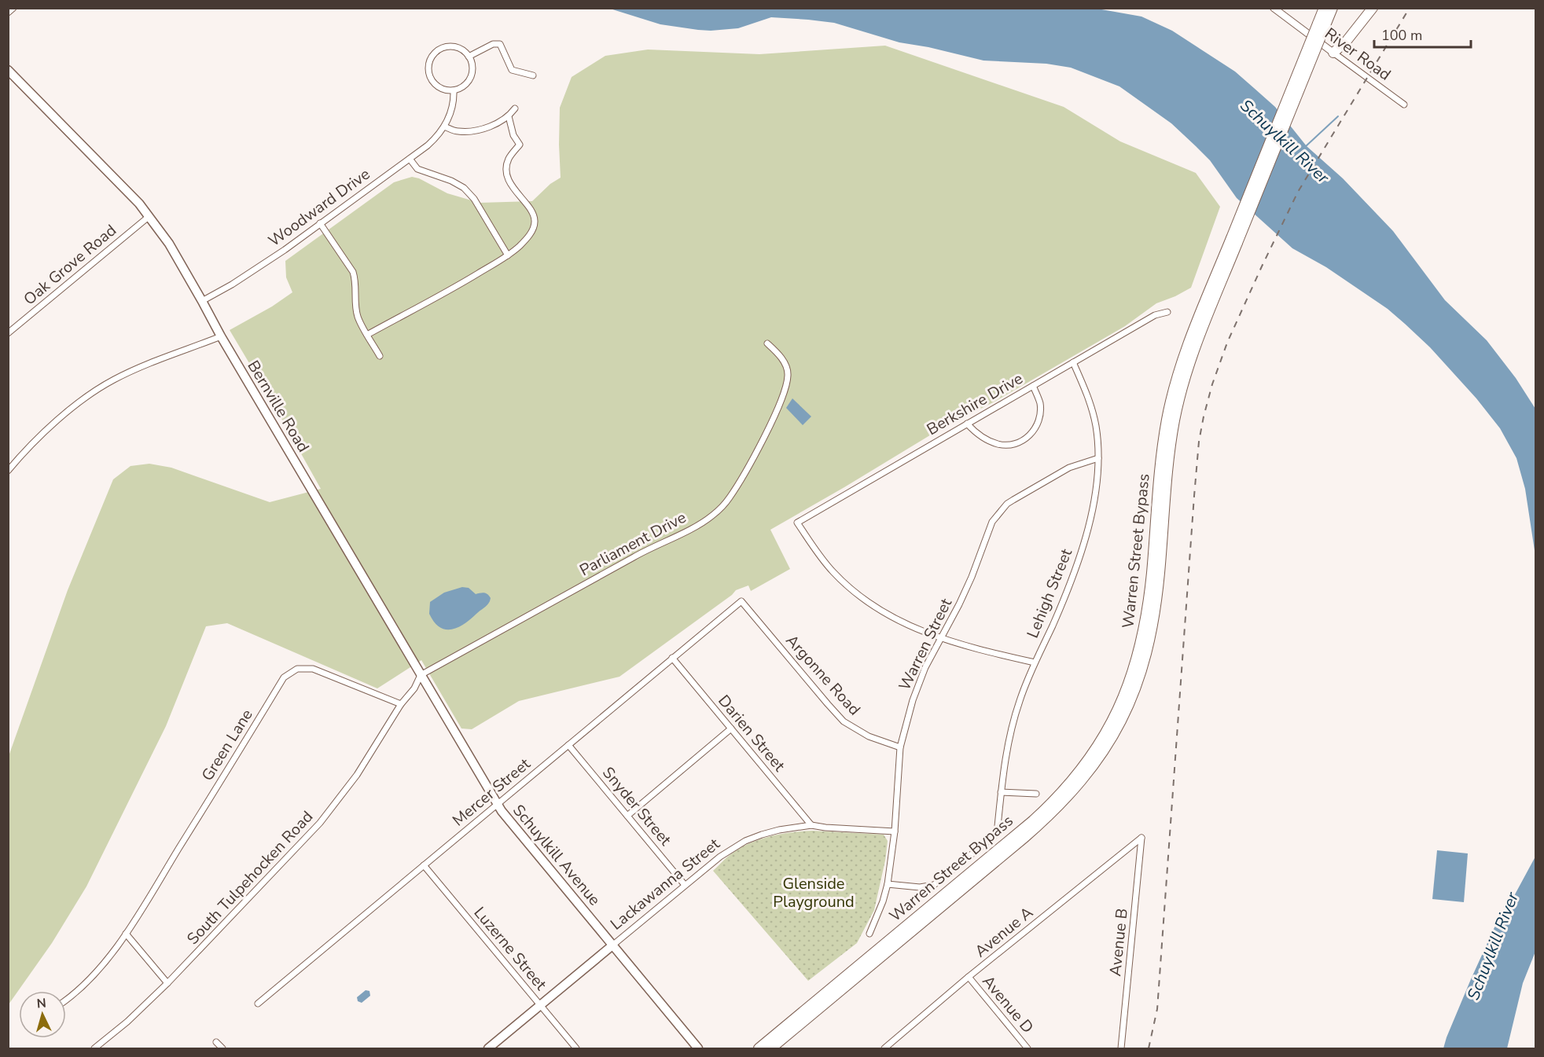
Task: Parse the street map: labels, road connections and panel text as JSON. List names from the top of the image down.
{
  "streets": {
    "highway": ["Warren Street Bypass"],
    "main road": ["Bernville Road", "Schuylkill Avenue", "Lackawanna Street"],
    "street": [
      "River Road",
      "Woodward Drive",
      "Oak Grove Road",
      "Berkshire Drive",
      "Parliament Drive",
      "Lehigh Street",
      "Warren Street",
      "Argonne Road",
      "Darien Street",
      "Green Lane",
      "Mercer Street",
      "Snyder Street",
      "South Tulpehocken Road",
      "Avenue A",
      "Avenue B",
      "Luzerne Street",
      "Avenue D"
    ]
  },
  "crossings": [
    ["Woodward Drive", "Bernville Road"],
    ["Oak Grove Road", "Bernville Road"],
    ["Berkshire Drive", "Lehigh Street"],
    ["Berkshire Drive", "Warren Street"],
    ["Bernville Road", "Parliament Drive"],
    ["Bernville Road", "Schuylkill Avenue"],
    ["Lehigh Street", "Warren Street"],
    ["Warren Street", "Argonne Road"],
    ["Warren Street", "Lackawanna Street"],
    ["Argonne Road", "Mercer Street"],
    ["Darien Street", "Mercer Street"],
    ["Darien Street", "Lackawanna Street"],
    ["Green Lane", "South Tulpehocken Road"],
    ["Mercer Street", "Snyder Street"],
    ["Mercer Street", "Schuylkill Avenue"],
    ["Mercer Street", "Luzerne Street"],
    ["Snyder Street", "Lackawanna Street"],
    ["Schuylkill Avenue", "Lackawanna Street"],
    ["Lackawanna Street", "Luzerne Street"],
    ["Avenue A", "Avenue B"],
    ["Avenue A", "Avenue D"]
  ],
  "water": ["Schuylkill River"],
  "parks": ["Glenside Playground"],
  "scale_bar": "100 m",
  "north": "top"
}
